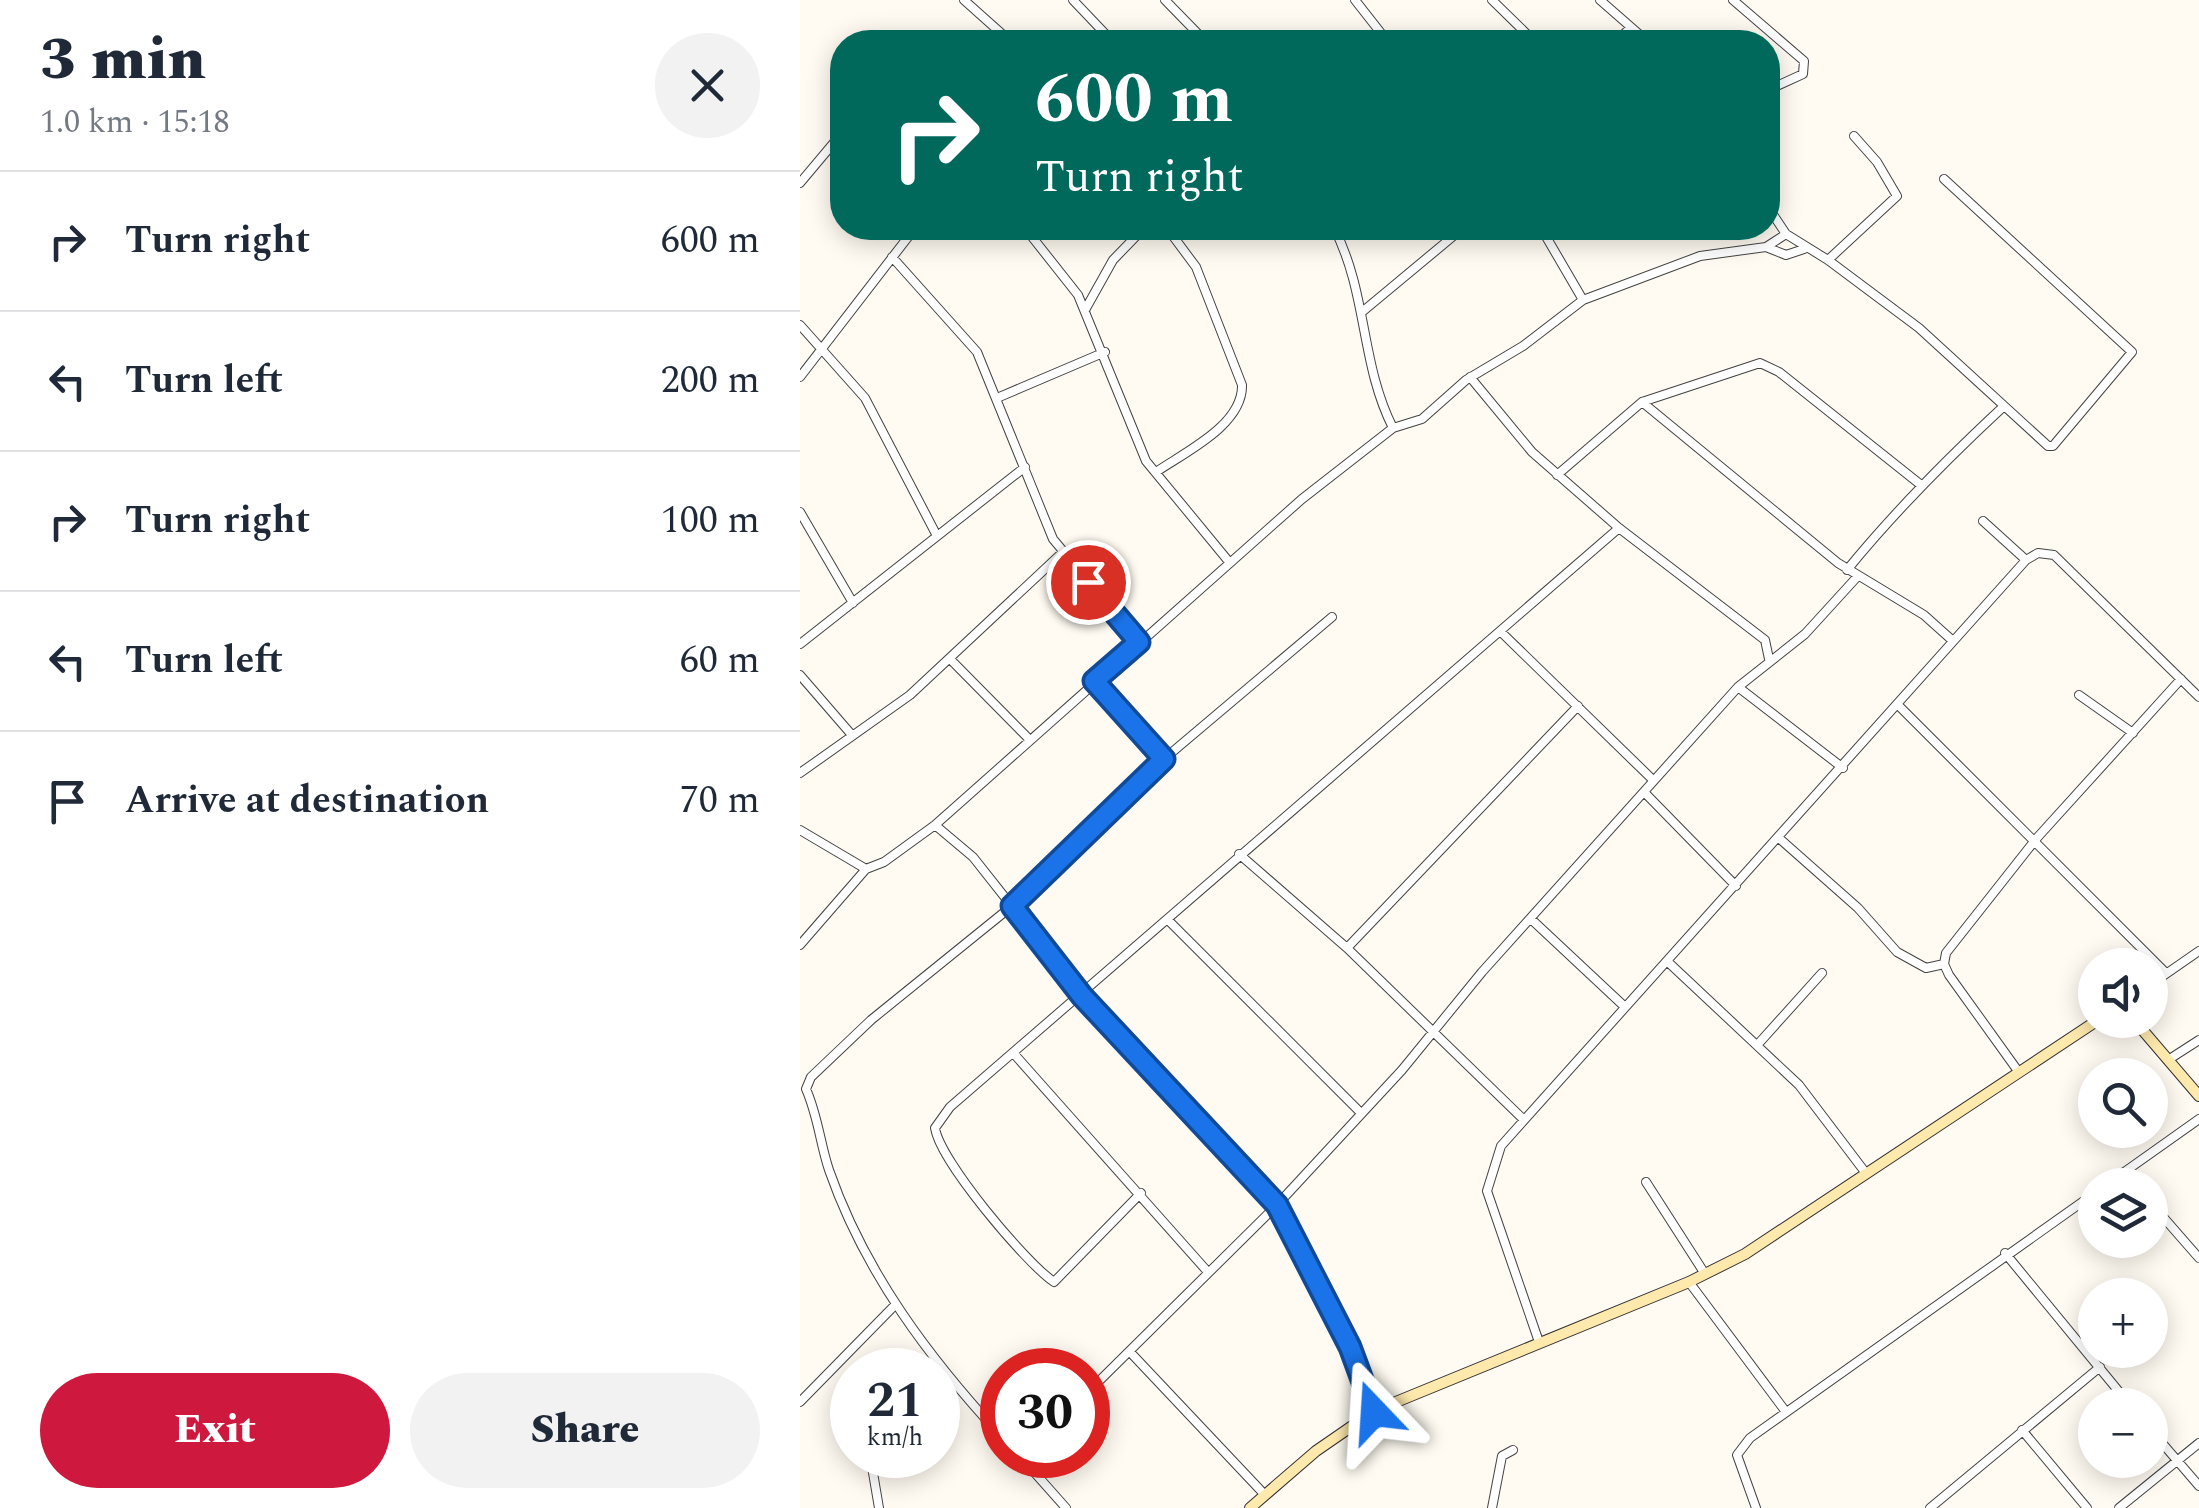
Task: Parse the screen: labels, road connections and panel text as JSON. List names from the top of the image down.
{
  "page": {
    "heading": ["3 min", "1.0 km · 15:18"],
    "turn": ["600 m", "Turn right"],
    "list": [
      {
        "name": "Turn right",
        "value": "600 m"
      },
      {
        "name": "Turn left",
        "value": "200 m"
      },
      {
        "name": "Turn right",
        "value": "100 m"
      },
      {
        "name": "Turn left",
        "value": "60 m"
      },
      {
        "name": "Arrive at destination",
        "value": "70 m"
      }
    ],
    "map_buttons": ["+", "−"],
    "speed": "21 km/h",
    "limit": "30",
    "buttons": ["Exit", "Share"]
  }
}
